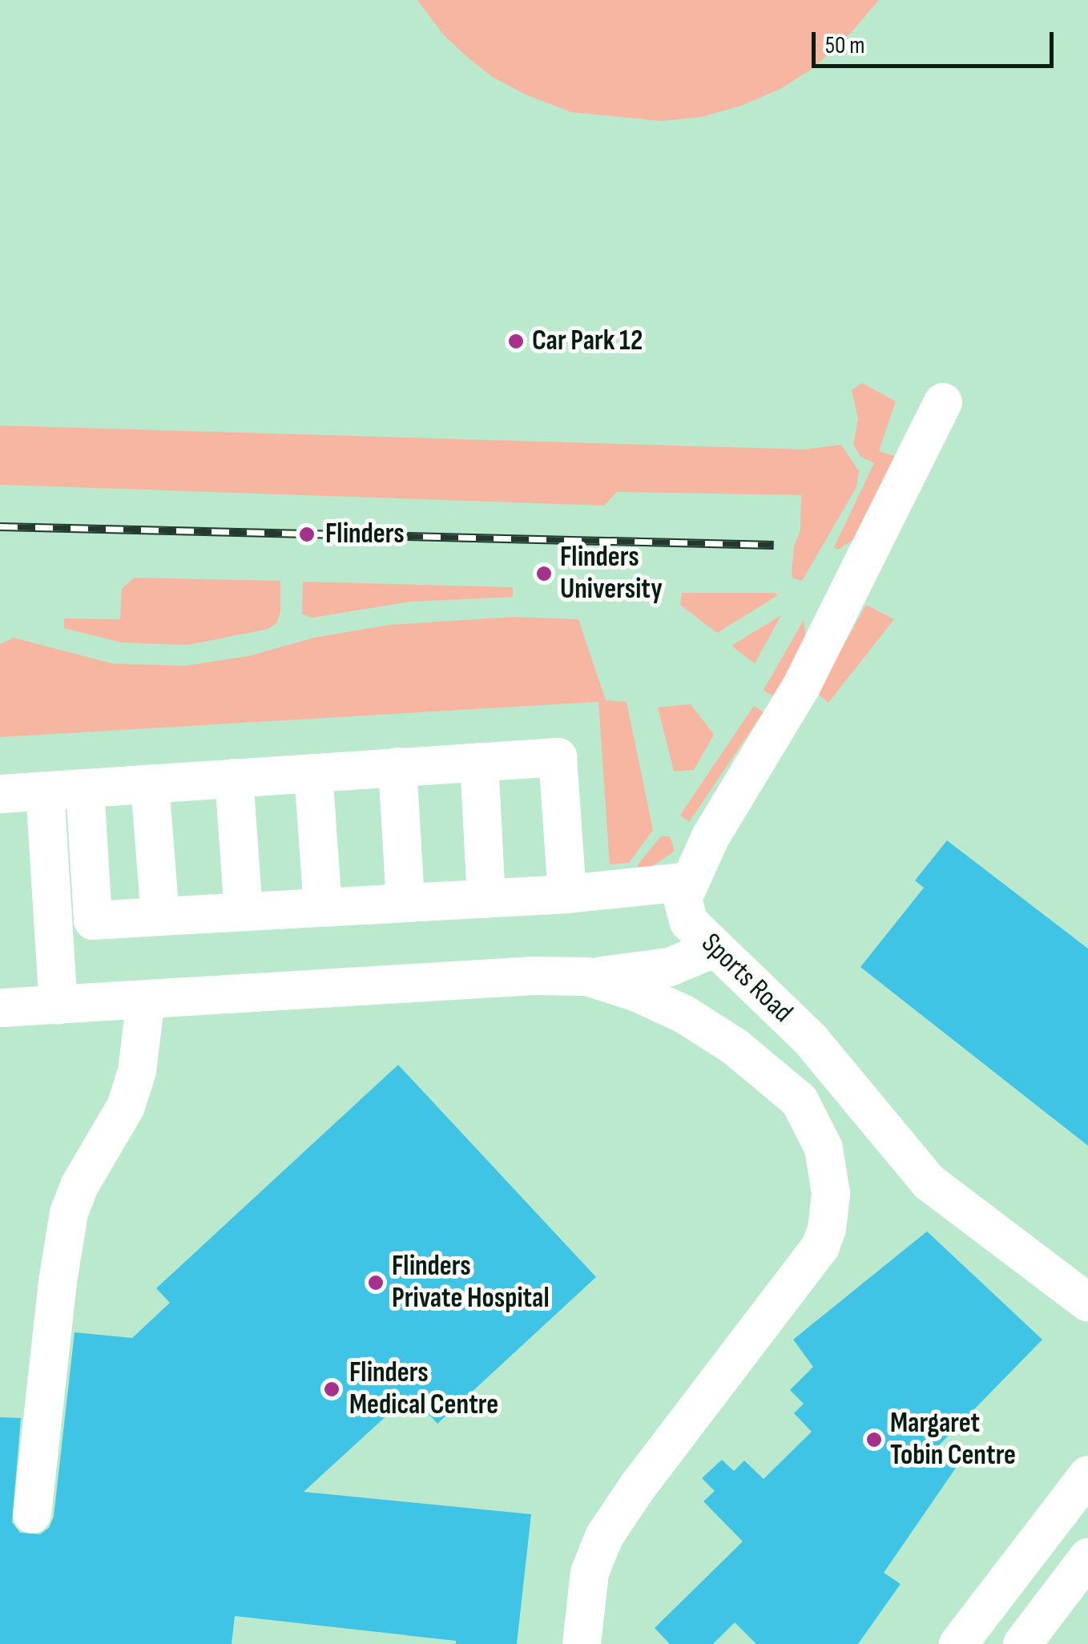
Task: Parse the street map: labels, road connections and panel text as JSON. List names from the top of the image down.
{
  "streets": {
    "street": ["Sports Road"]
  },
  "places": [
    "Car Park 12",
    "Flinders",
    "Flinders University",
    "Flinders Private Hospital",
    "Flinders Medical Centre",
    "Margaret Tobin Centre"
  ],
  "scale_bar": "50 m"
}
